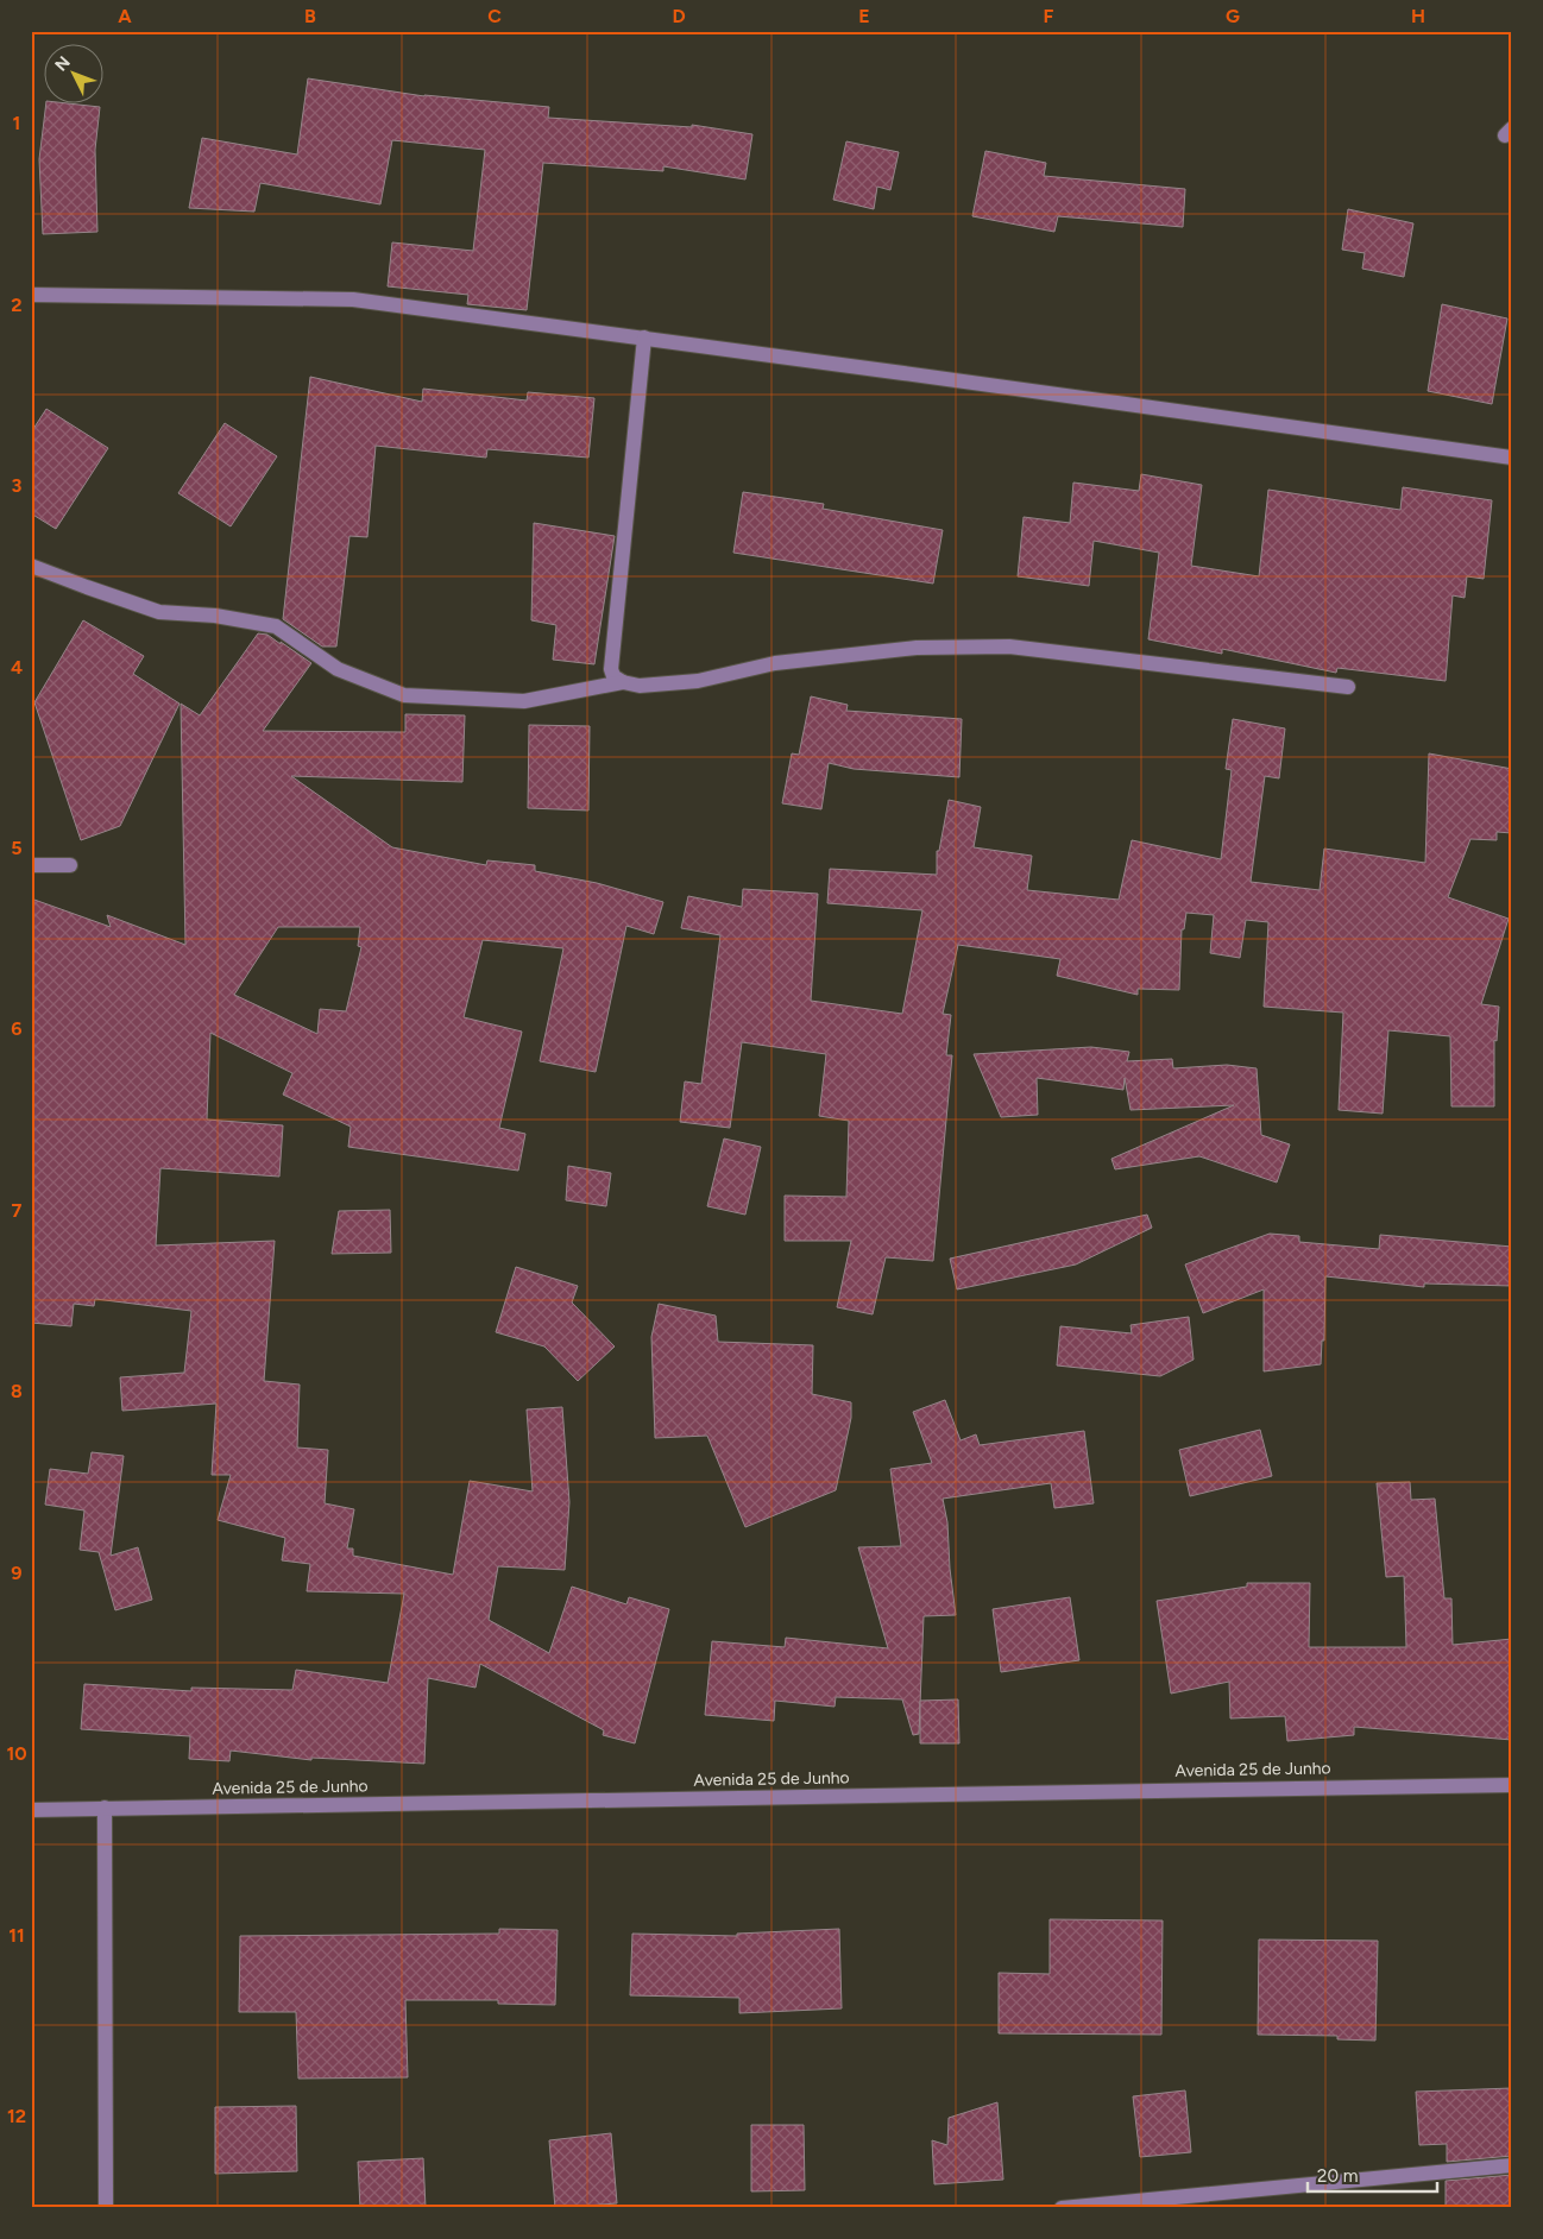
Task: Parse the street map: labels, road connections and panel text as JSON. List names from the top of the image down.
{
  "streets": {
    "street": ["Avenida 25 de Junho"]
  },
  "scale_bar": "20 m",
  "north": "top left",
  "grid": {
    "columns": [
      "A",
      "B",
      "C",
      "D",
      "E",
      "F",
      "G",
      "H"
    ],
    "rows": [
      "1",
      "2",
      "3",
      "4",
      "5",
      "6",
      "7",
      "8",
      "9",
      "10",
      "11",
      "12"
    ]
  }
}
